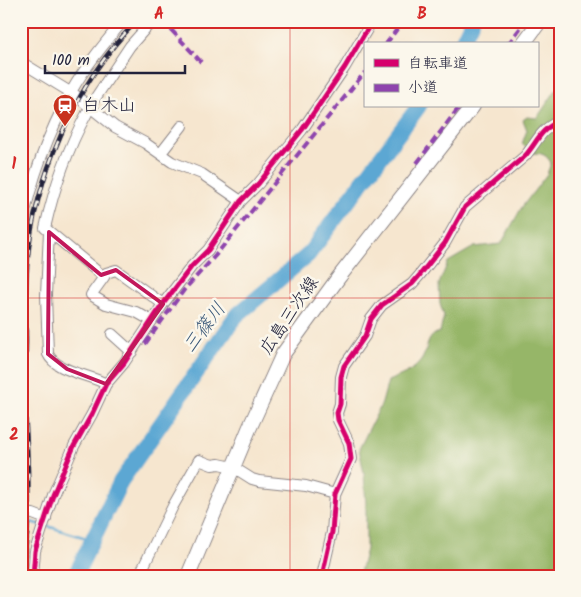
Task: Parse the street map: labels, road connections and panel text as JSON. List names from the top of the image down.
{
  "streets": {
    "main road": ["広島三次線"]
  },
  "water": ["三篠川"],
  "places": {
    "station": ["白木山"]
  },
  "legend": ["自転車道", "小道"],
  "scale_bar": "100 m",
  "grid": {
    "columns": ["A", "B"],
    "rows": ["1", "2"]
  }
}
